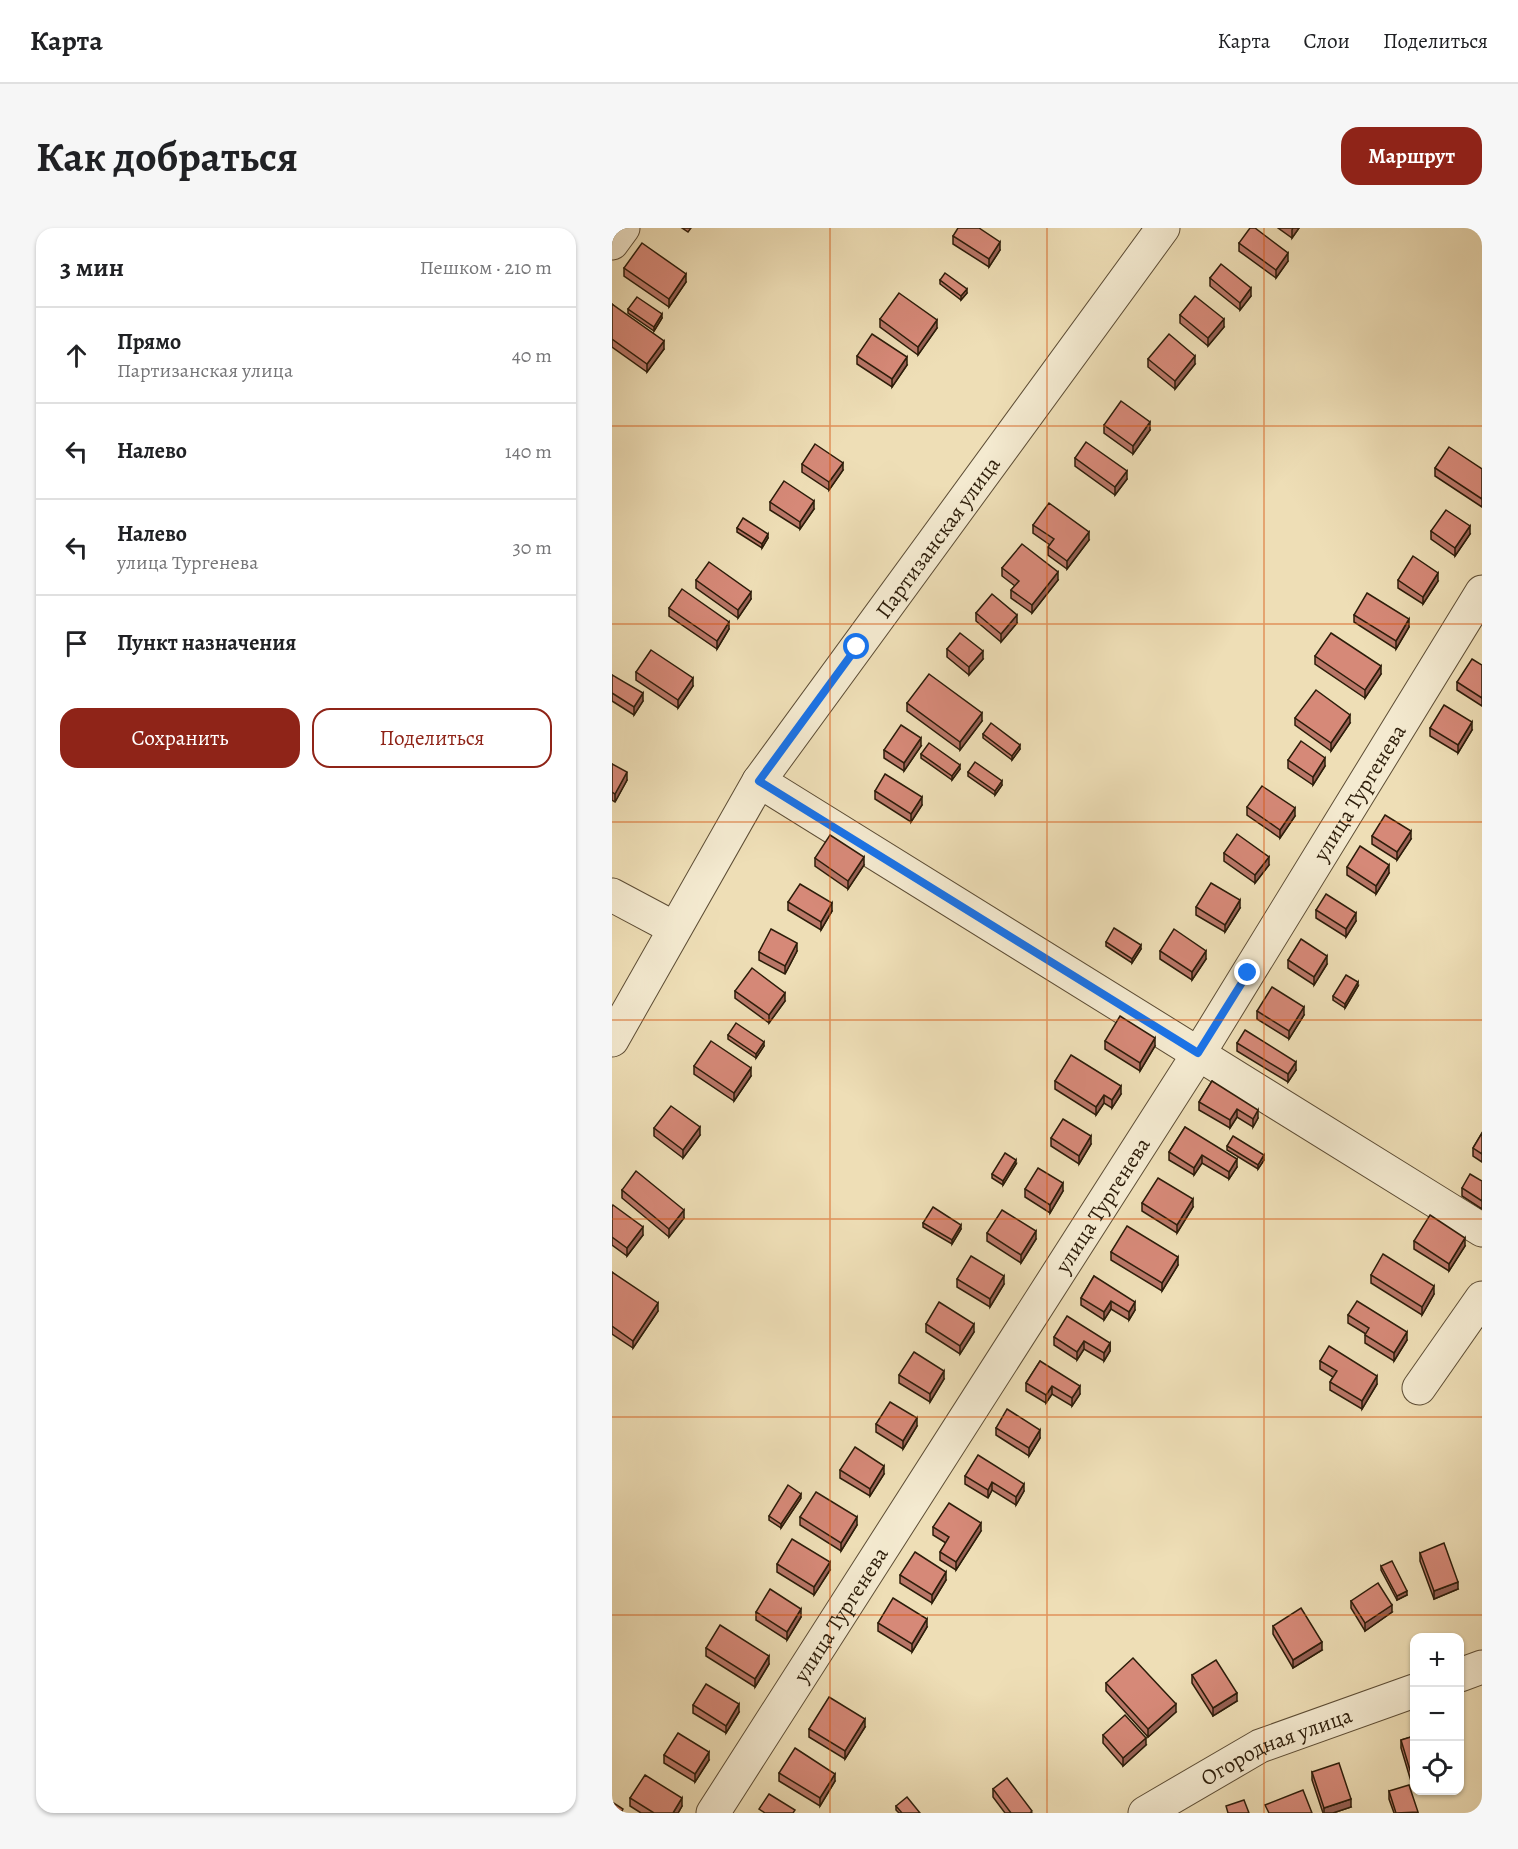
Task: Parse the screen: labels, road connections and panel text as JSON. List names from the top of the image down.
{
  "streets": {
    "street": ["Партизанская улица", "улица Тургенева", "Огородная улица"]
  },
  "page": {
    "header": "Карта",
    "nav": ["Карта", "Слои", "Поделиться"],
    "buttons": [
      "Маршрут",
      ["Сохранить", "Поделиться"]
    ],
    "title": "Как добраться",
    "heading": ["3 мин", "Пешком · 210 m"],
    "list": [
      ["Прямо", "Партизанская улица", "40 m"],
      ["Налево", "140 m"],
      ["Налево", "улица Тургенева", "30 m"],
      "Пункт назначения"
    ],
    "map_buttons": ["+", "−"]
  }
}
